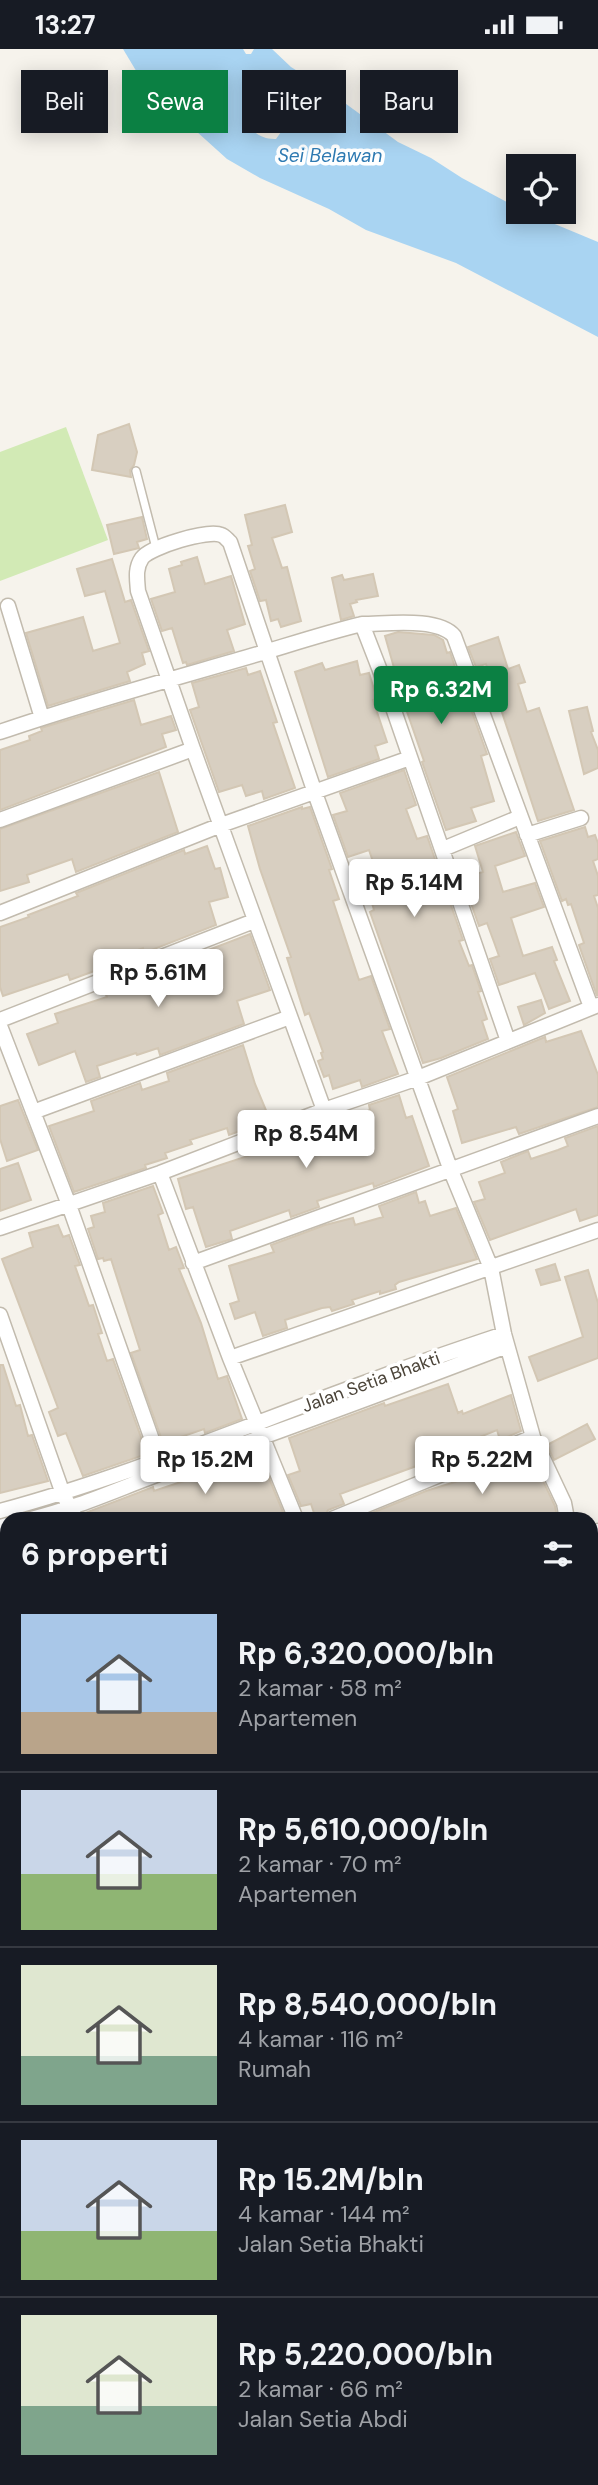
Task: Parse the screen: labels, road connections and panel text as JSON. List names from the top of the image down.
{
  "streets": {
    "street": ["Jalan Setia Bhakti"]
  },
  "water": ["Sei Belawan"],
  "page": {
    "status": "13:27",
    "chip": [
      "Beli",
      "Sewa",
      "Filter",
      "Baru"
    ],
    "price": [
      "Rp 6.32M",
      "Rp 5.14M",
      "Rp 5.61M",
      "Rp 8.54M",
      "Rp 15.2M",
      "Rp 5.22M"
    ],
    "heading": "6 properti",
    "list": [
      {
        "name": "Rp 6,320,000/bln",
        "note": "2 kamar · 58 m² · Apartemen"
      },
      {
        "name": "Rp 5,610,000/bln",
        "note": "2 kamar · 70 m² · Apartemen"
      },
      {
        "name": "Rp 8,540,000/bln",
        "note": "4 kamar · 116 m² · Rumah"
      },
      {
        "name": "Rp 15.2M/bln",
        "note": "4 kamar · 144 m² · Jalan Setia Bhakti"
      },
      {
        "name": "Rp 5,220,000/bln",
        "note": "2 kamar · 66 m² · Jalan Setia Abdi"
      }
    ]
  }
}
